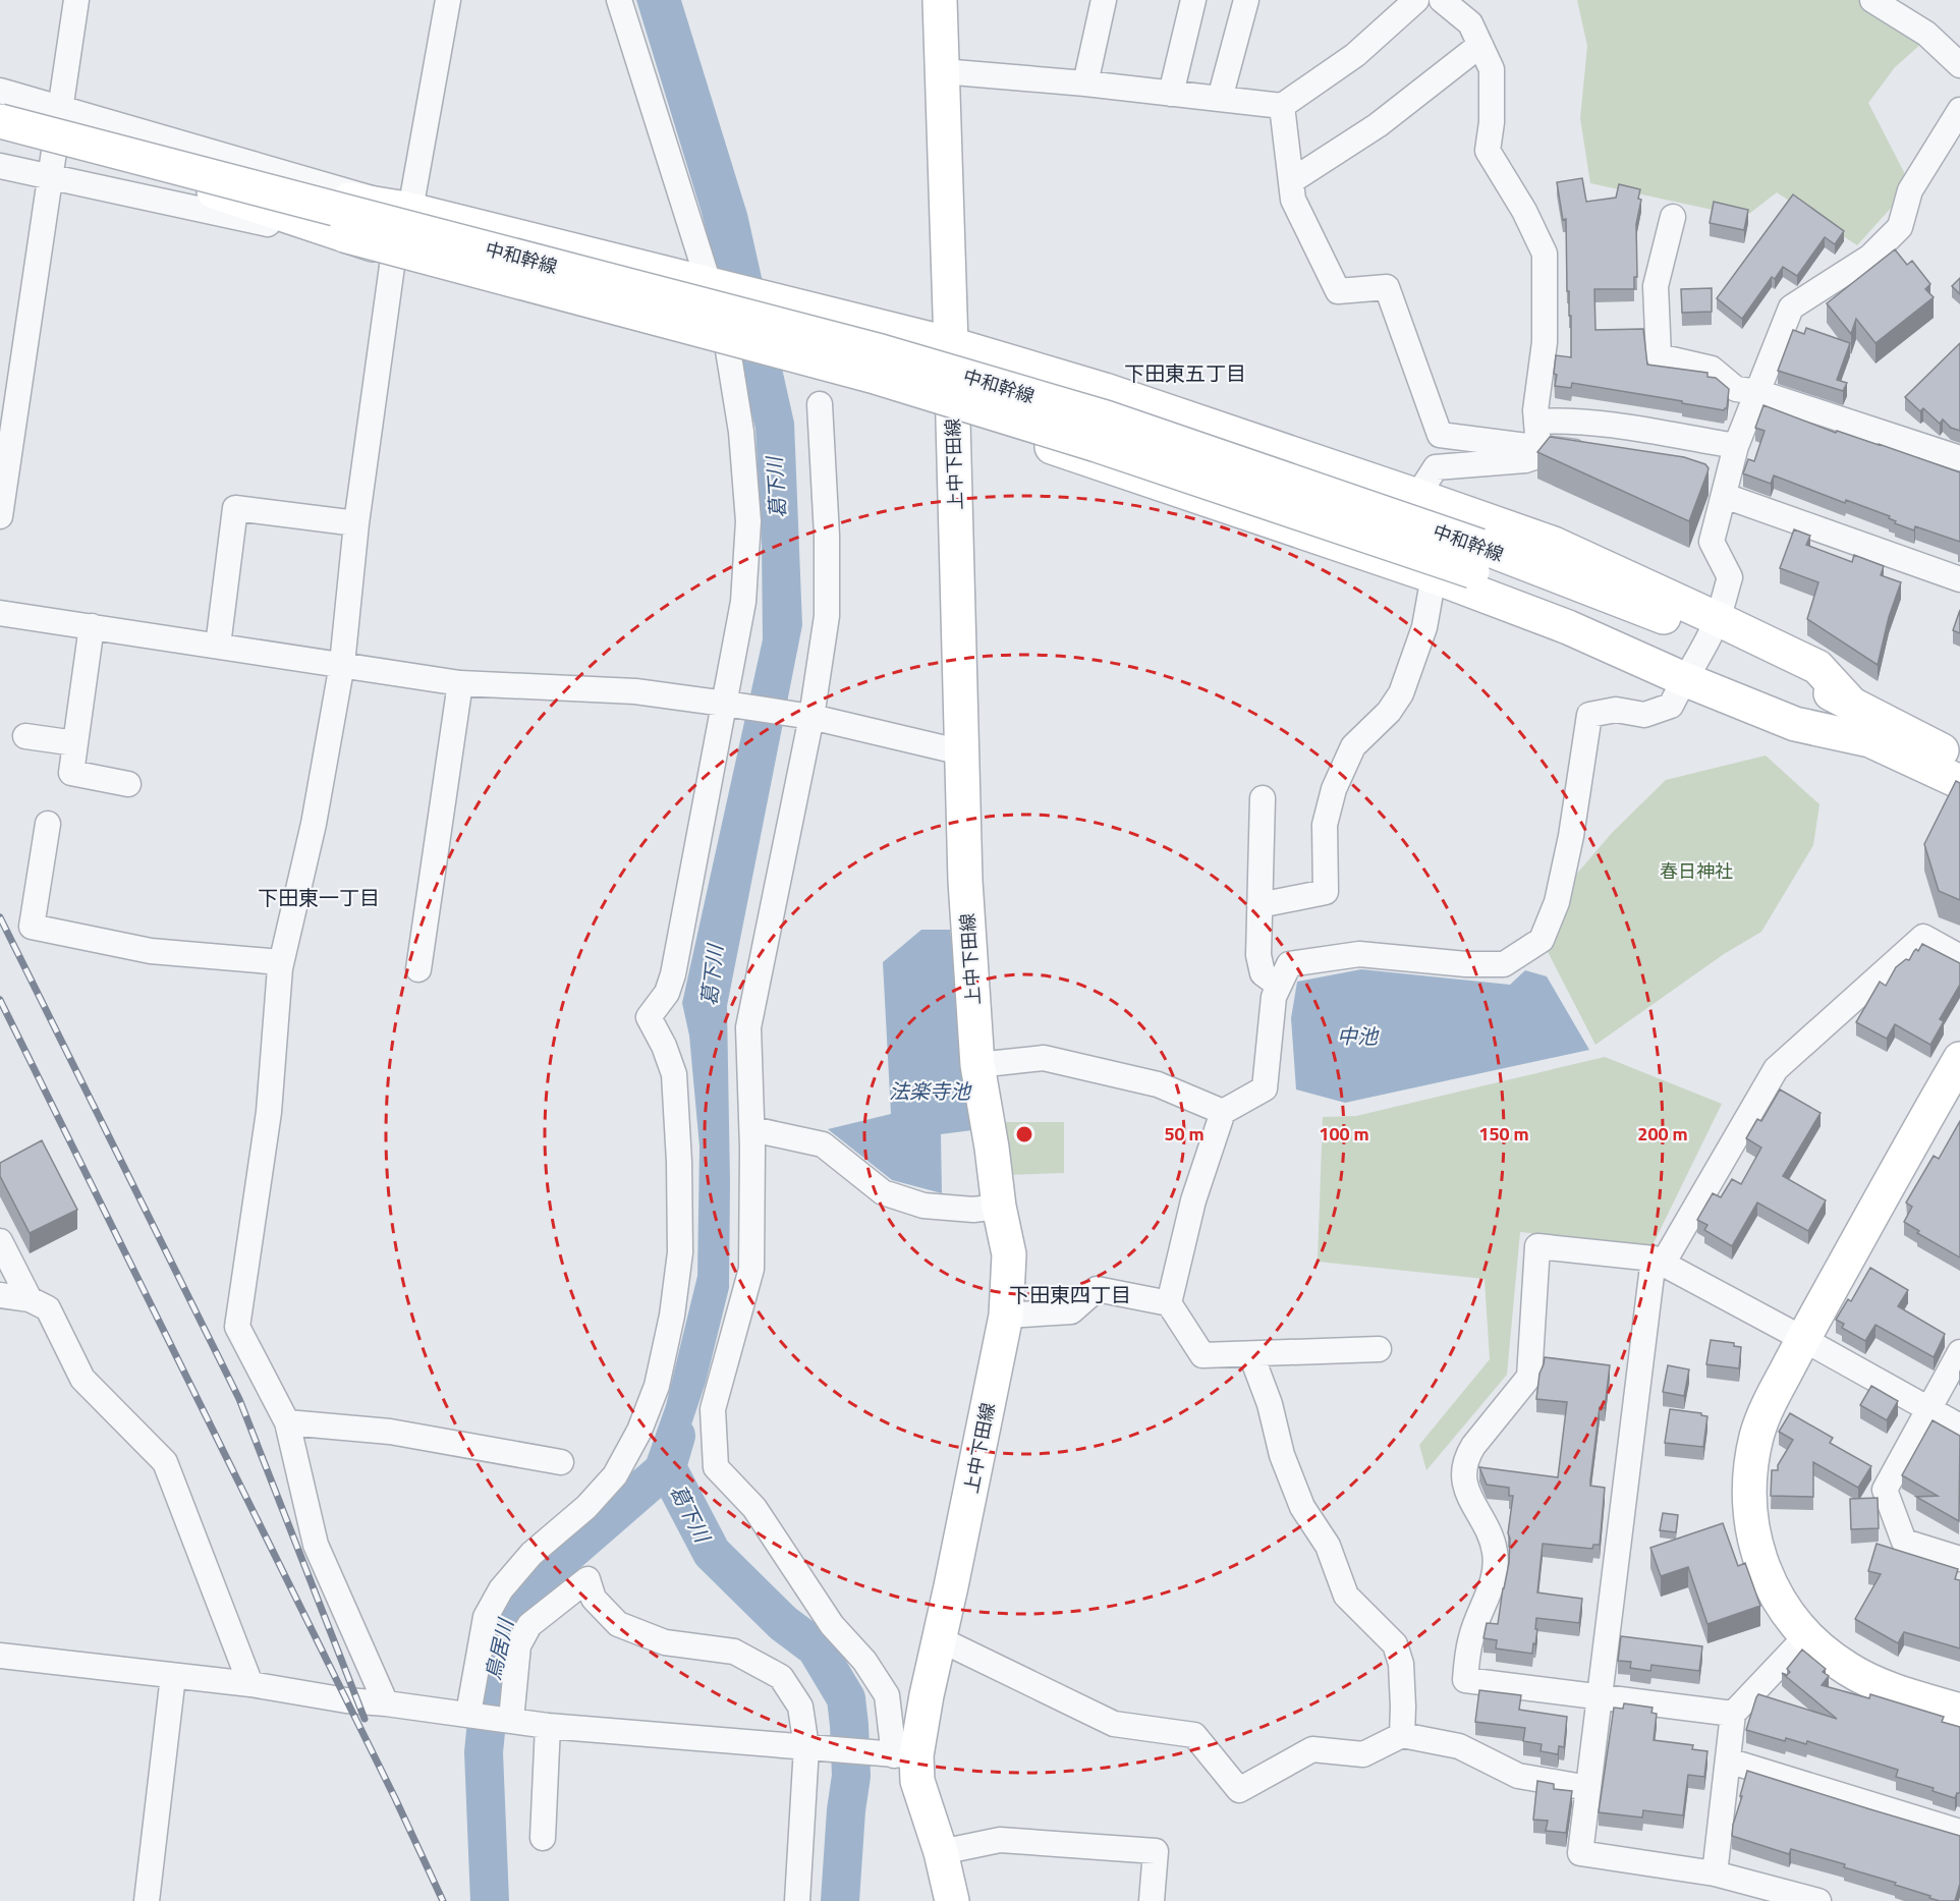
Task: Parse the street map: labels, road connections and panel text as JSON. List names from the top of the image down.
{
  "streets": {
    "main road": ["中和幹線", "上中下田線"]
  },
  "districts": ["下田東五丁目", "下田東一丁目", "下田東四丁目"],
  "water": [
    "葛下川",
    "中池",
    "法楽寺池",
    "鳥居川"
  ],
  "parks": ["春日神社"],
  "rings": [
    "50 m",
    "100 m",
    "150 m",
    "200 m"
  ]
}
